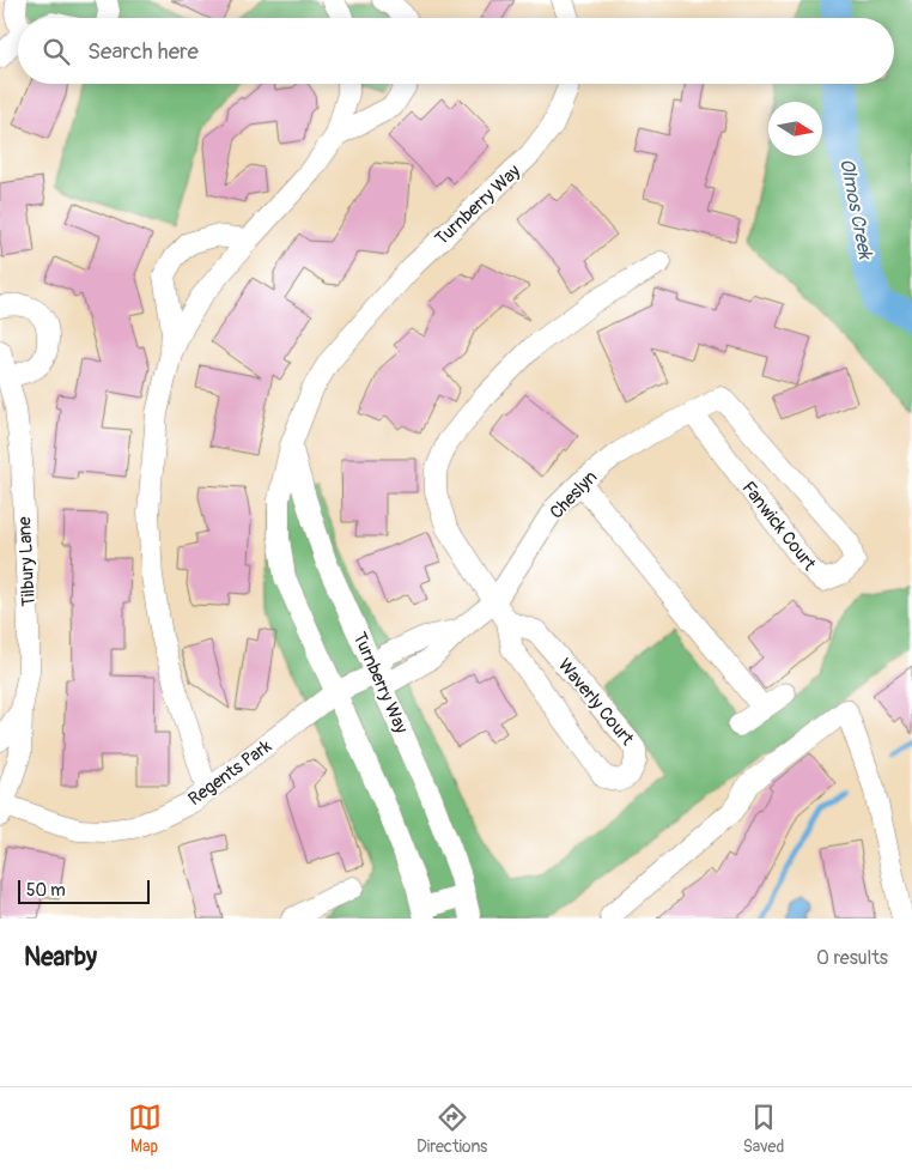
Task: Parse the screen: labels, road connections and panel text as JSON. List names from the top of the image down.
{
  "streets": {
    "street": [
      "Turnberry Way",
      "Cheslyn",
      "Fanwick Court",
      "Tilbury Lane",
      "Waverly Court",
      "Regents Park"
    ]
  },
  "crossings": [
    ["Turnberry Way", "Cheslyn"],
    ["Turnberry Way", "Regents Park"],
    ["Cheslyn", "Fanwick Court"],
    ["Cheslyn", "Waverly Court"],
    ["Cheslyn", "Regents Park"],
    ["Tilbury Lane", "Regents Park"]
  ],
  "water": ["Olmos Creek"],
  "scale_bar": "50 m",
  "north": "right",
  "page": {
    "search": "Search here",
    "scale": "50 m",
    "heading": ["Nearby", "0 results"],
    "nav": ["Map", "Directions", "Saved"]
  }
}
